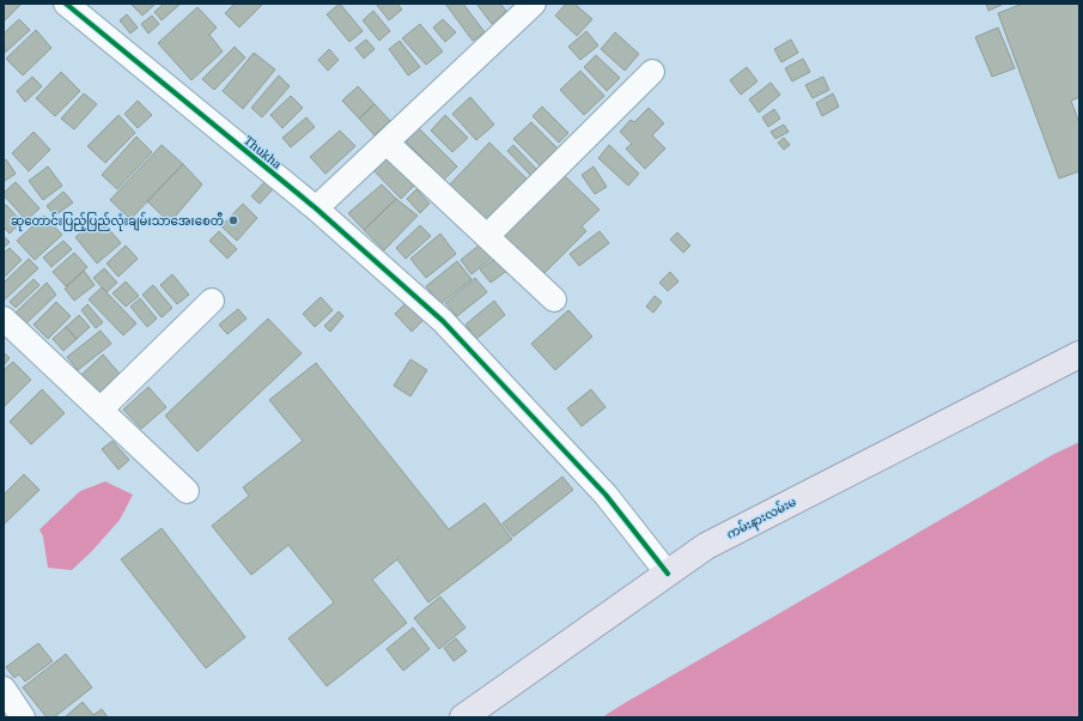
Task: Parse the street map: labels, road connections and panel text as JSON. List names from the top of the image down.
{
  "streets": {
    "main road": ["ကမ်းနားလမ်းမ"],
    "street": ["Thukha"]
  },
  "crossings": [
    ["Thukha", "ကမ်းနားလမ်းမ"]
  ],
  "places": ["ဆုတောင်းပြည့်ပြည်လုံးချမ်းသာအေးစေတီ"]
}
